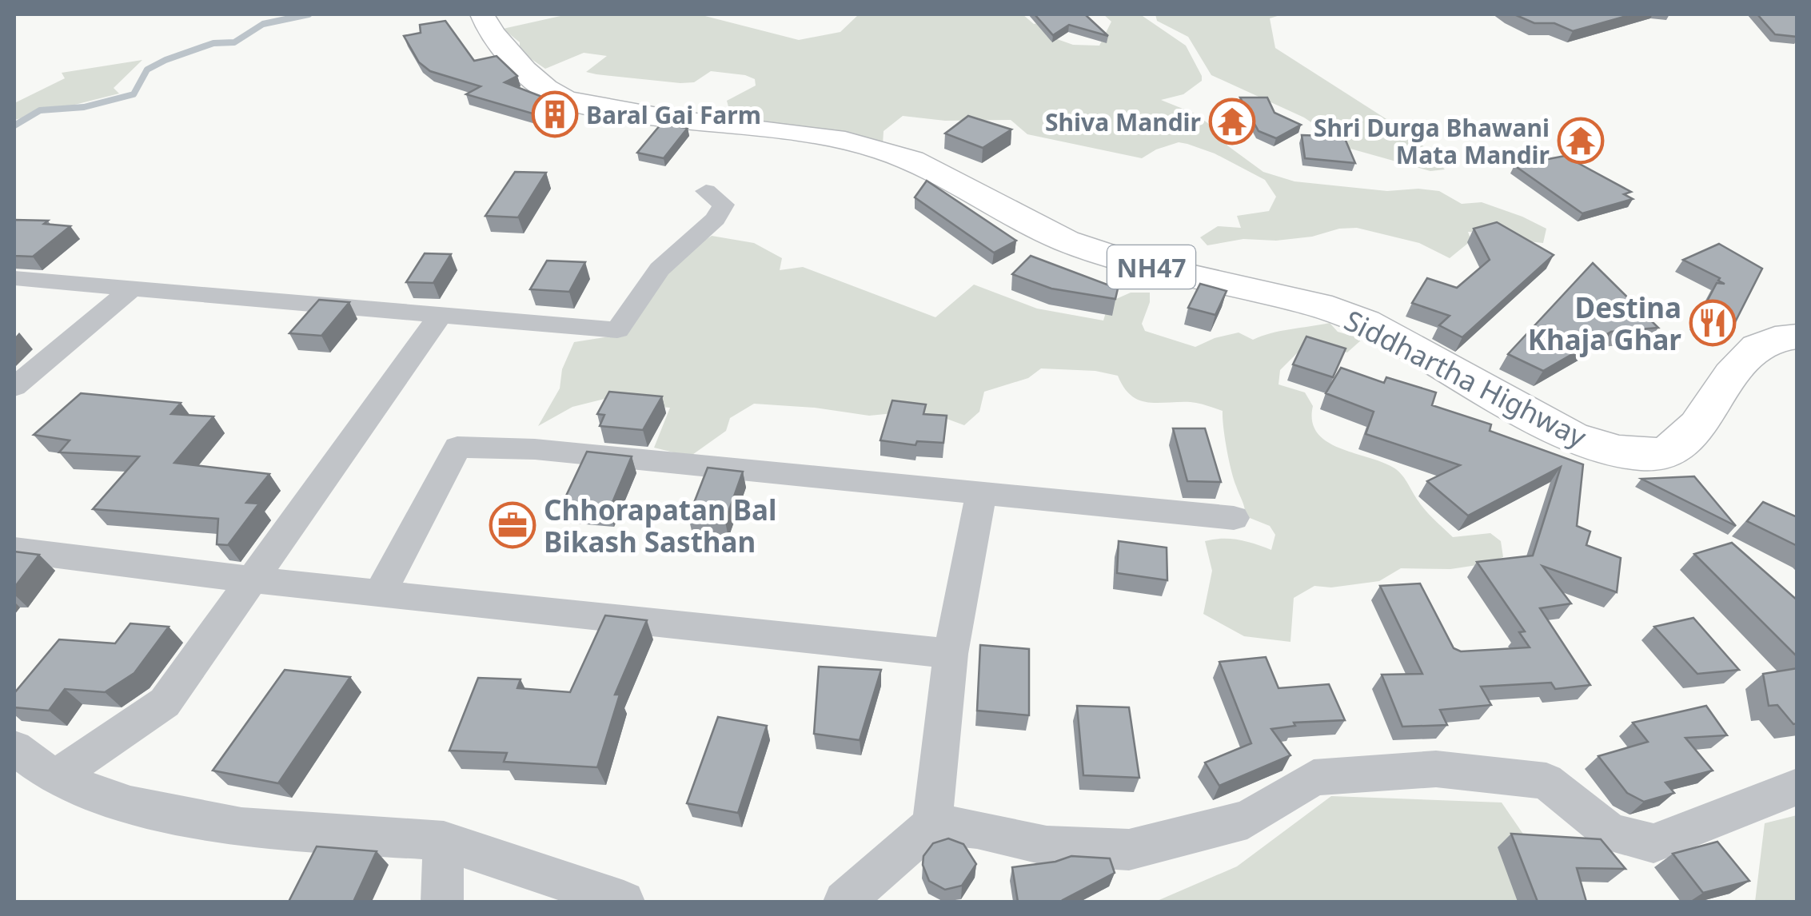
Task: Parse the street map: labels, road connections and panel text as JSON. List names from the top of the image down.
{
  "streets": {
    "highway": ["NH47", "Siddhartha Highway"]
  },
  "places": {
    "building": ["Baral Gai Farm"],
    "temple": ["Shiva Mandir", "Shri Durga Bhawani Mata Mandir"],
    "restaurant": ["Destina Khaja Ghar"],
    "office": ["Chhorapatan Bal Bikash Sasthan"]
  }
}
